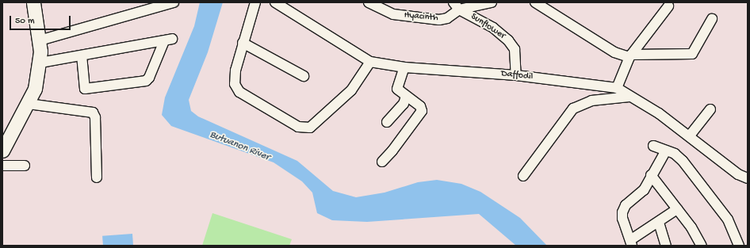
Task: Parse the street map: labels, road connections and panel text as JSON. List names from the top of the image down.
{
  "streets": {
    "street": ["Hyacinth", "Sunflower", "Daffodil"]
  },
  "crossings": [
    ["Hyacinth", "Sunflower"],
    ["Sunflower", "Daffodil"]
  ],
  "water": ["Butuanon River"],
  "scale_bar": "50 m"
}
